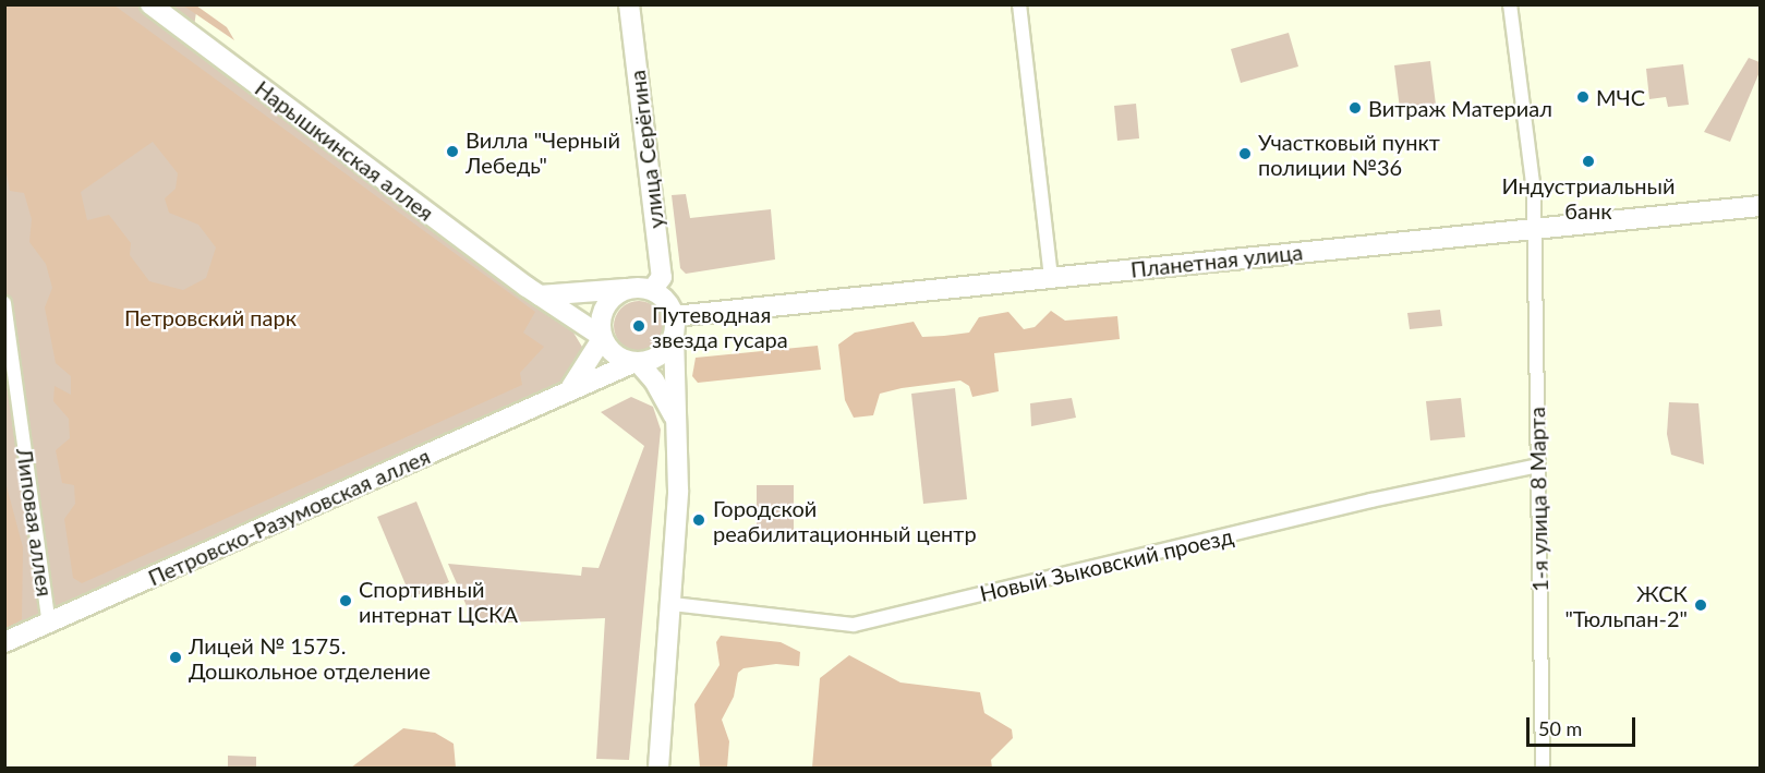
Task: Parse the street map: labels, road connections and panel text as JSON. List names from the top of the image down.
{
  "streets": {
    "street": [
      "улица Серёгина",
      "Нарышкинская аллея",
      "Планетная улица",
      "1-я улица 8 Марта",
      "Петровско-Разумовская аллея",
      "Липовая аллея",
      "Новый Зыковский проезд"
    ]
  },
  "crossings": [
    ["улица Серёгина", "Нарышкинская аллея"],
    ["улица Серёгина", "Планетная улица"],
    ["улица Серёгина", "Петровско-Разумовская аллея"],
    ["Нарышкинская аллея", "Планетная улица"],
    ["Нарышкинская аллея", "Петровско-Разумовская аллея"],
    ["Планетная улица", "1-я улица 8 Марта"],
    ["Планетная улица", "Петровско-Разумовская аллея"],
    ["1-я улица 8 Марта", "Новый Зыковский проезд"],
    ["Петровско-Разумовская аллея", "Липовая аллея"]
  ],
  "parks": ["Петровский парк"],
  "places": [
    "МЧС",
    "Витраж Материал",
    "Вилла \"Черный Лебедь\"",
    "Участковый пункт полиции №36",
    "Индустриальный банк",
    "Путеводная звезда гусара",
    "Городской реабилитационный центр",
    "Спортивный интернат ЦСКА",
    "ЖСК \"Тюльпан-2\"",
    "Лицей № 1575. Дошкольное отделение"
  ],
  "scale_bar": "50 m"
}
